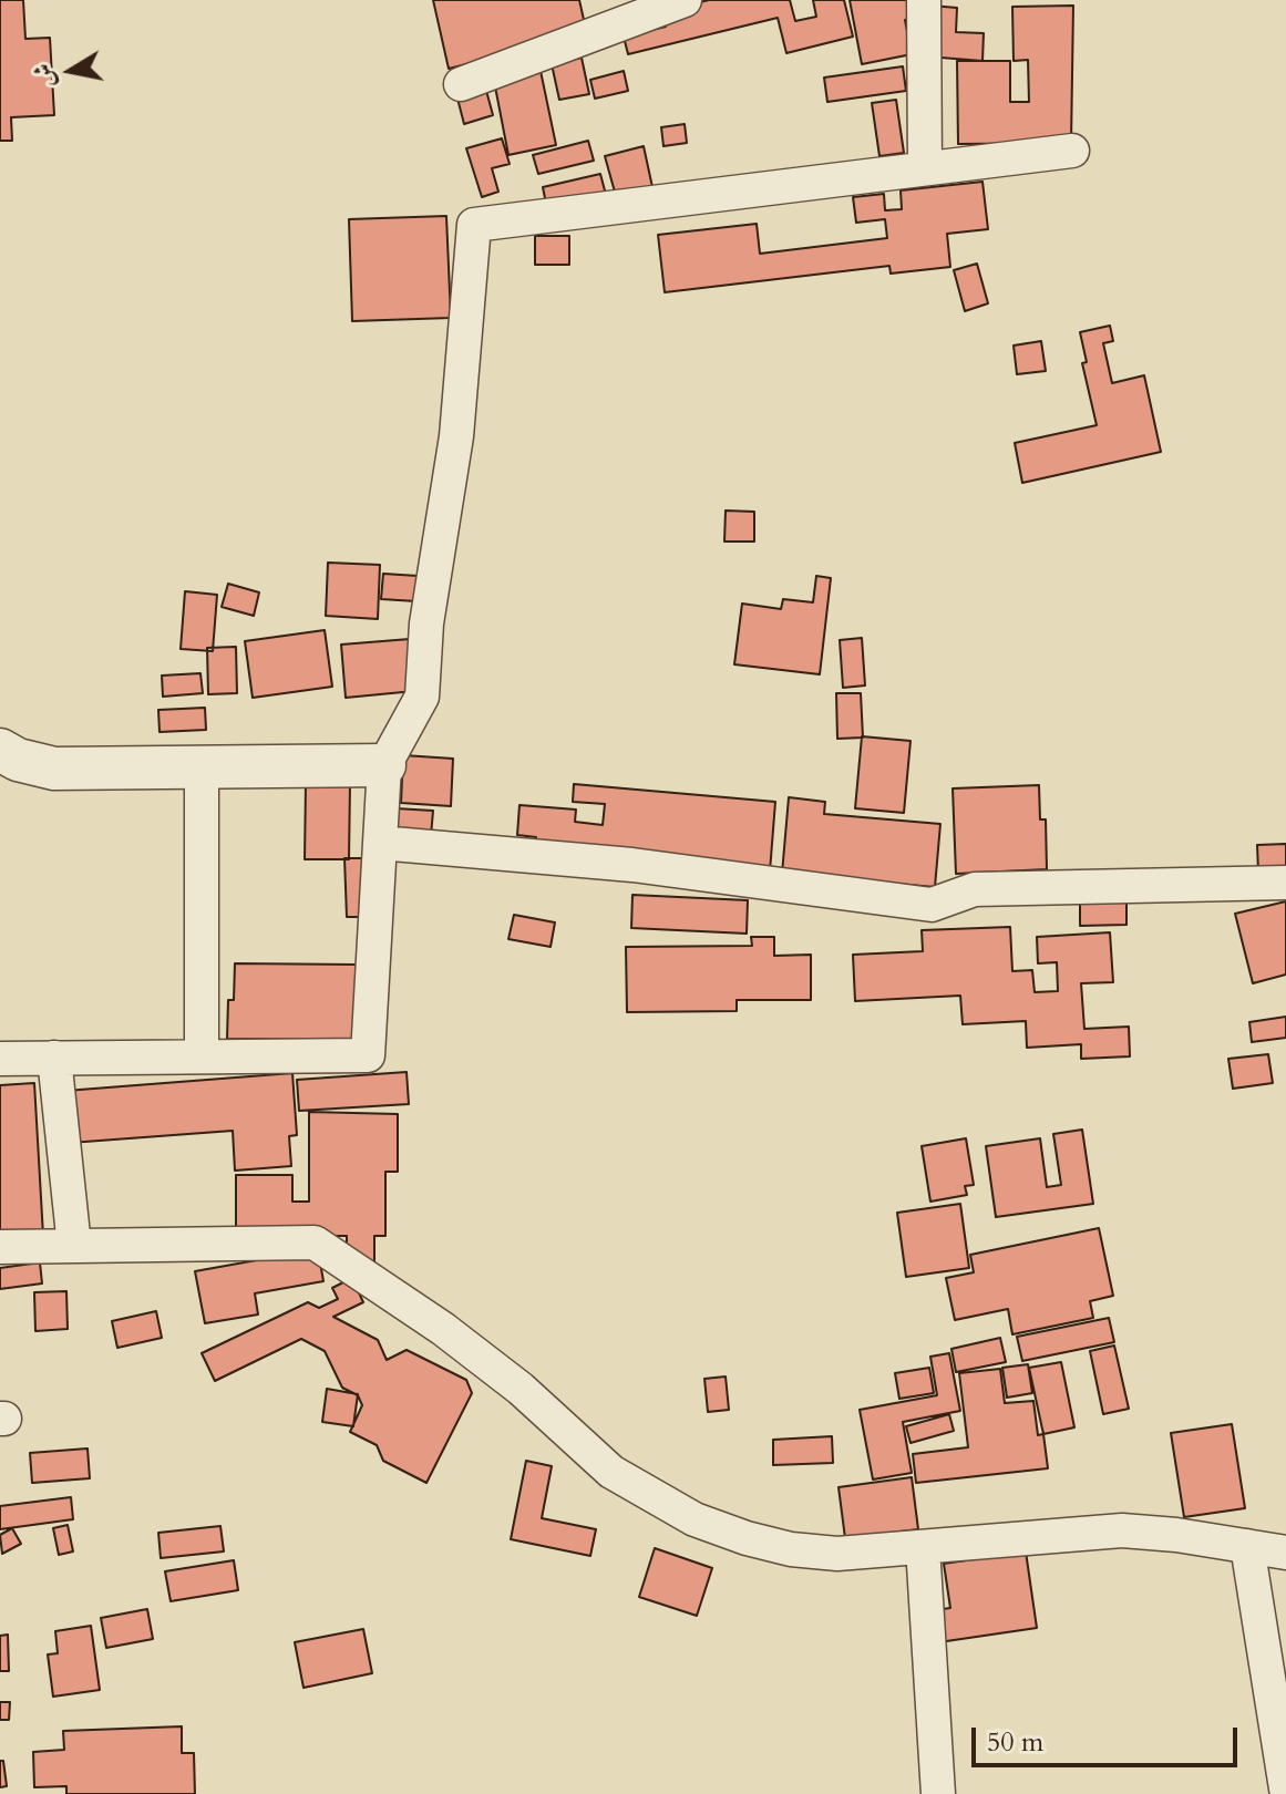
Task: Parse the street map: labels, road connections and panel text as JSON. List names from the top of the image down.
{
  "scale_bar": "50 m",
  "north": "left"
}
